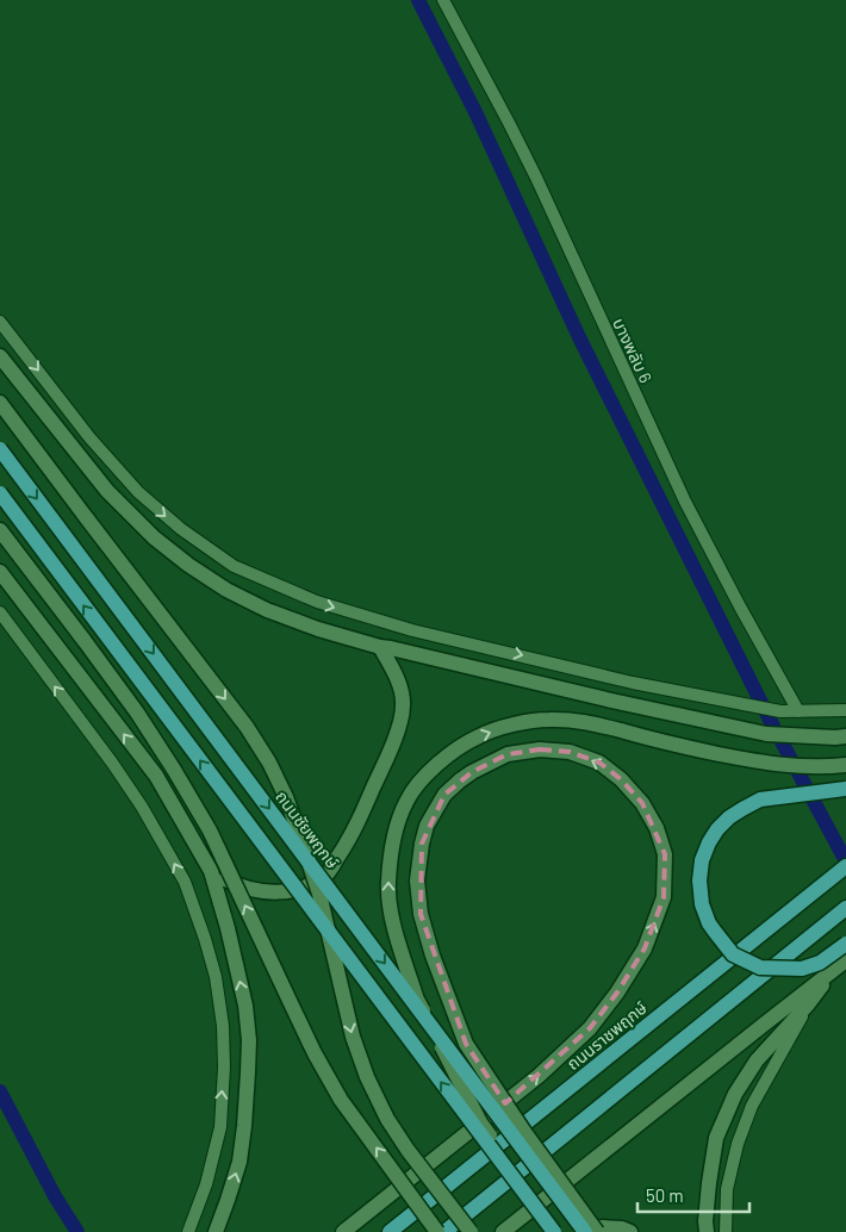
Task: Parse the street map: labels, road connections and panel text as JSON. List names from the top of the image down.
{
  "streets": {
    "main road": ["ถนนชัยพฤกษ์", "ถนนราชพฤกษ์"],
    "street": ["บางพลับ 6"]
  },
  "scale_bar": "50 m"
}
